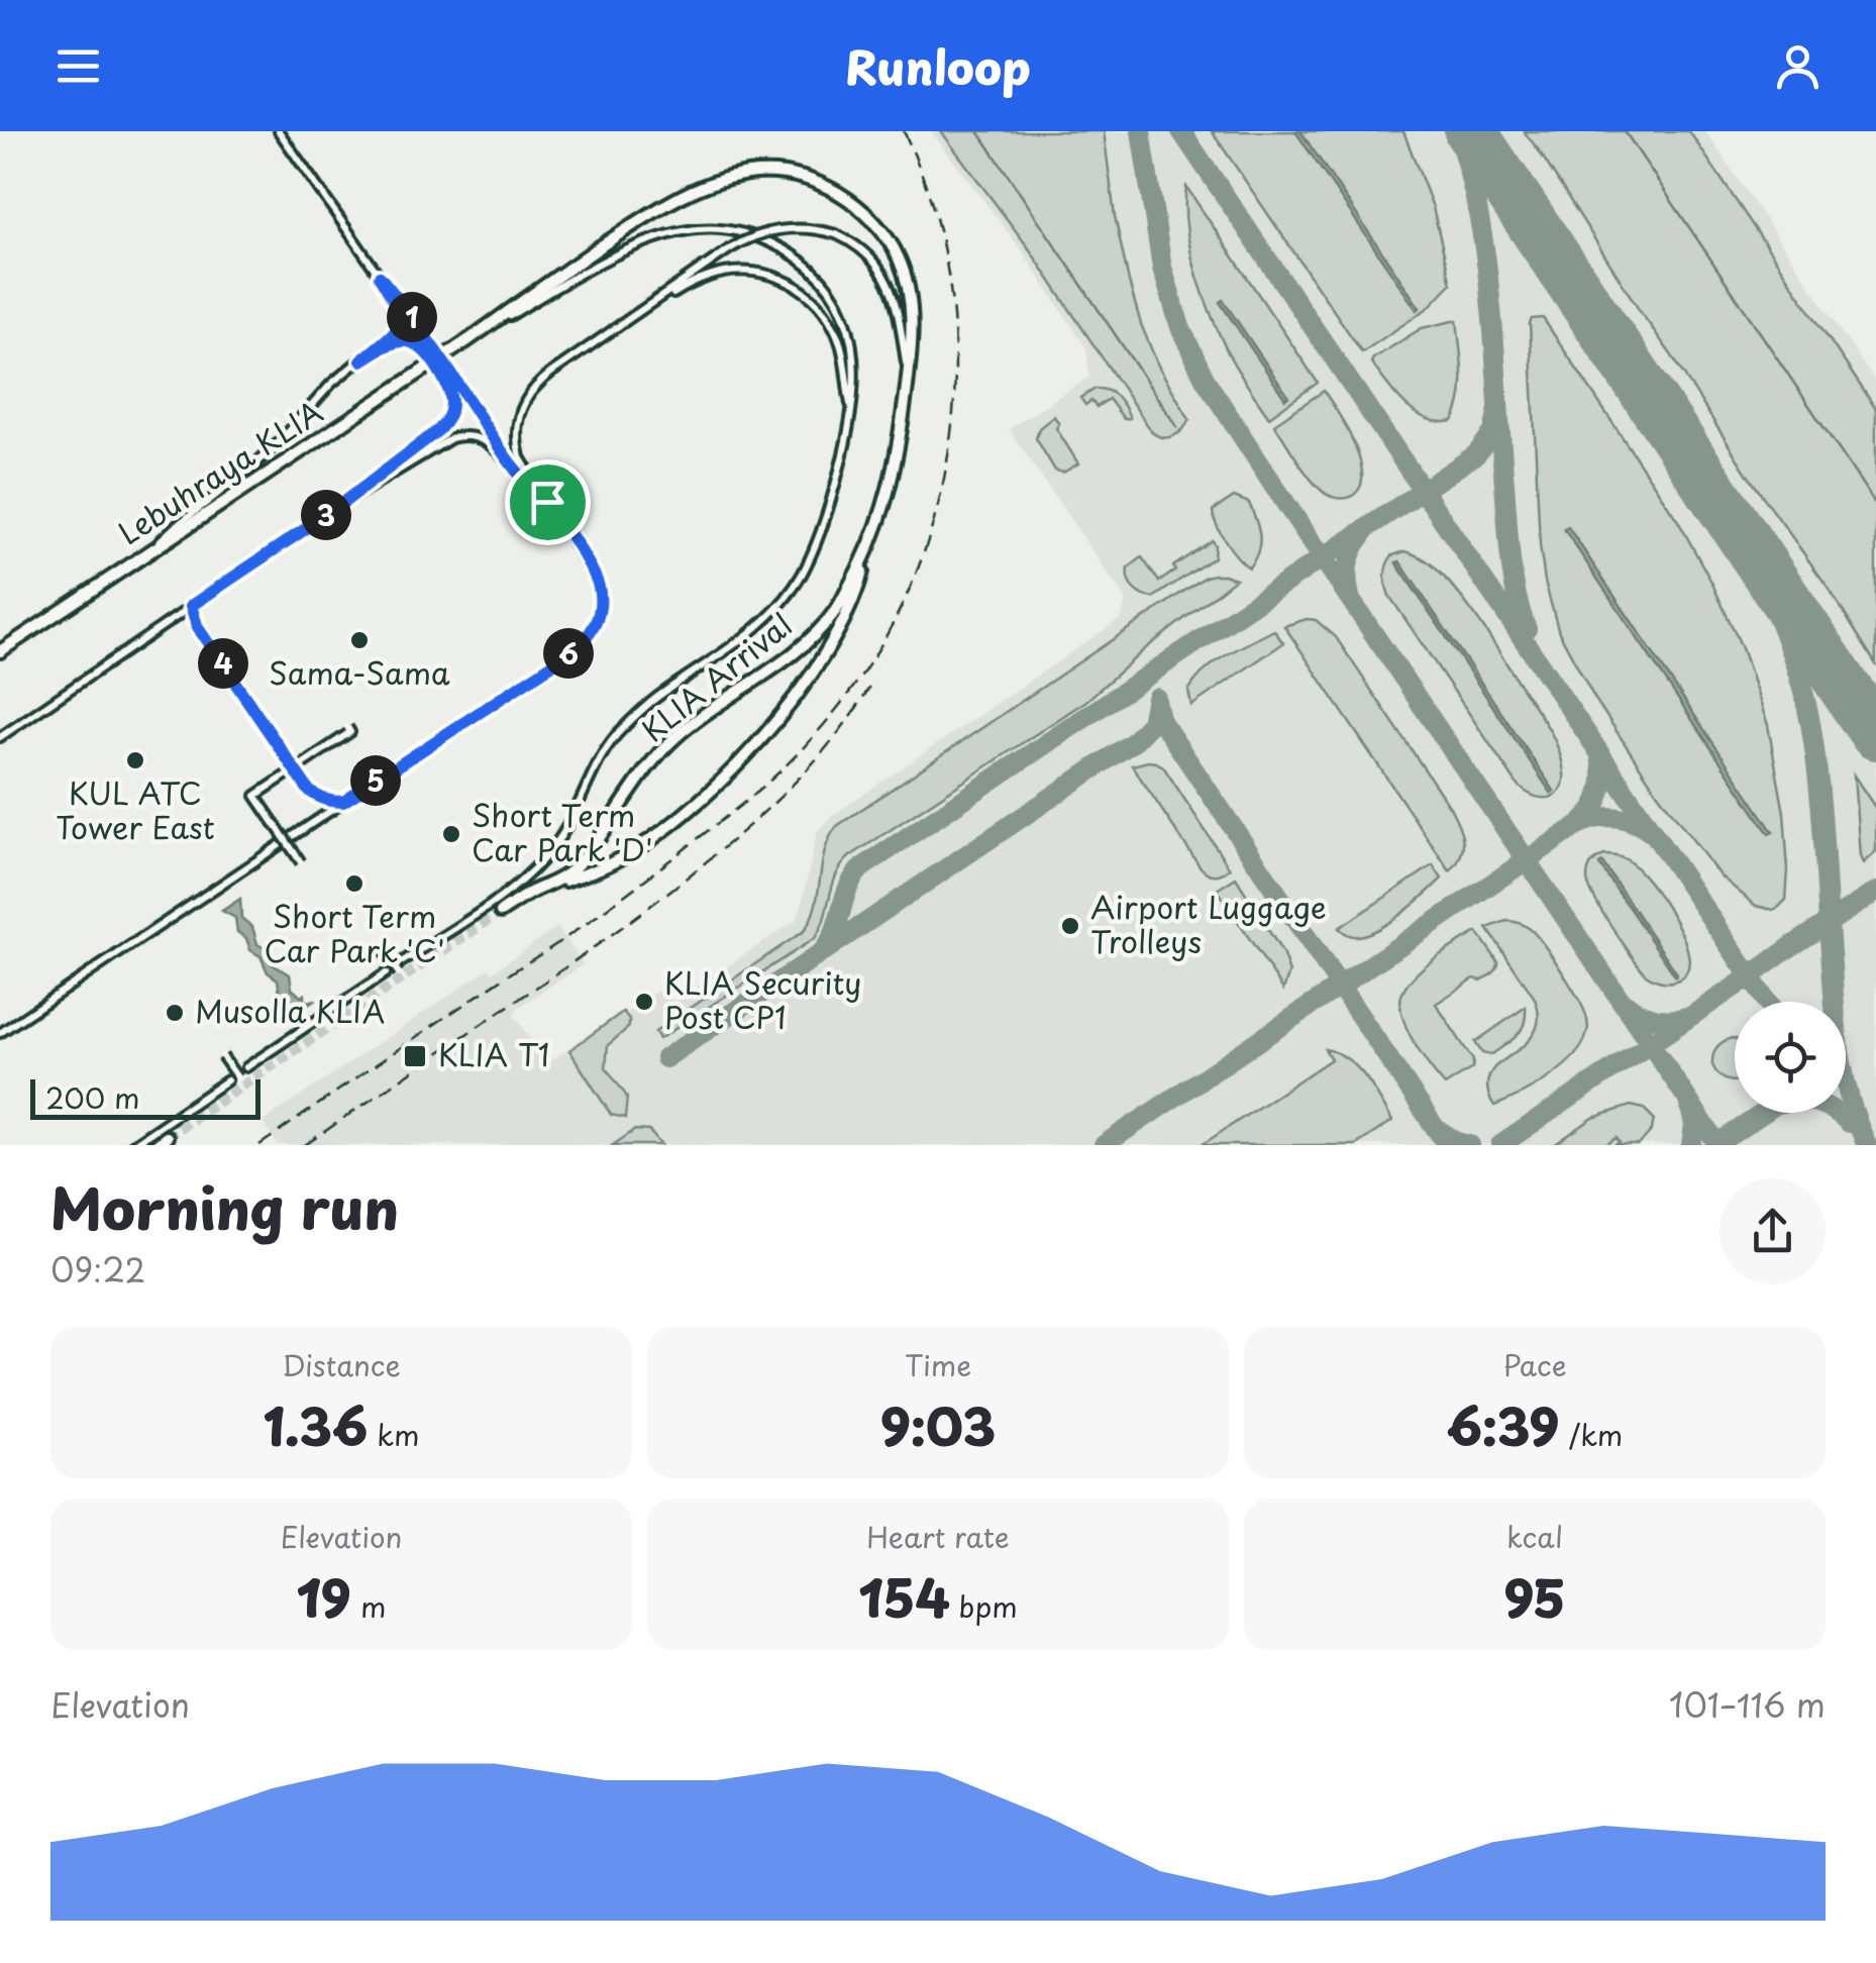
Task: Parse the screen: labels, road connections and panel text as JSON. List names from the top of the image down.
{
  "streets": {
    "main road": ["Lebuhraya KLIA", "KLIA Arrival"]
  },
  "crossings": [
    ["Lebuhraya KLIA", "KLIA Arrival"]
  ],
  "places": {
    "other": [
      "Sama-Sama",
      "KUL ATC Tower East",
      "Short Term Car Park 'D'",
      "Short Term Car Park 'C'",
      "Airport Luggage Trolleys",
      "KLIA Security Post CP1",
      "Musolla KLIA"
    ],
    "transit": ["KLIA T1"]
  },
  "scale_bar": "200 m",
  "page": {
    "header": "Runloop",
    "pins": [
      "1",
      "3",
      "6",
      "4",
      "5"
    ],
    "scale": "200 m",
    "heading": ["Morning run", "09:22"],
    "stats": [
      ["Distance", "1.36 km"],
      ["Time", "9:03"],
      ["Pace", "6:39 /km"],
      ["Elevation", "19 m"],
      ["Heart rate", "154 bpm"],
      ["kcal", "95"]
    ],
    "chart": ["Elevation", "101–116 m"]
  }
}
